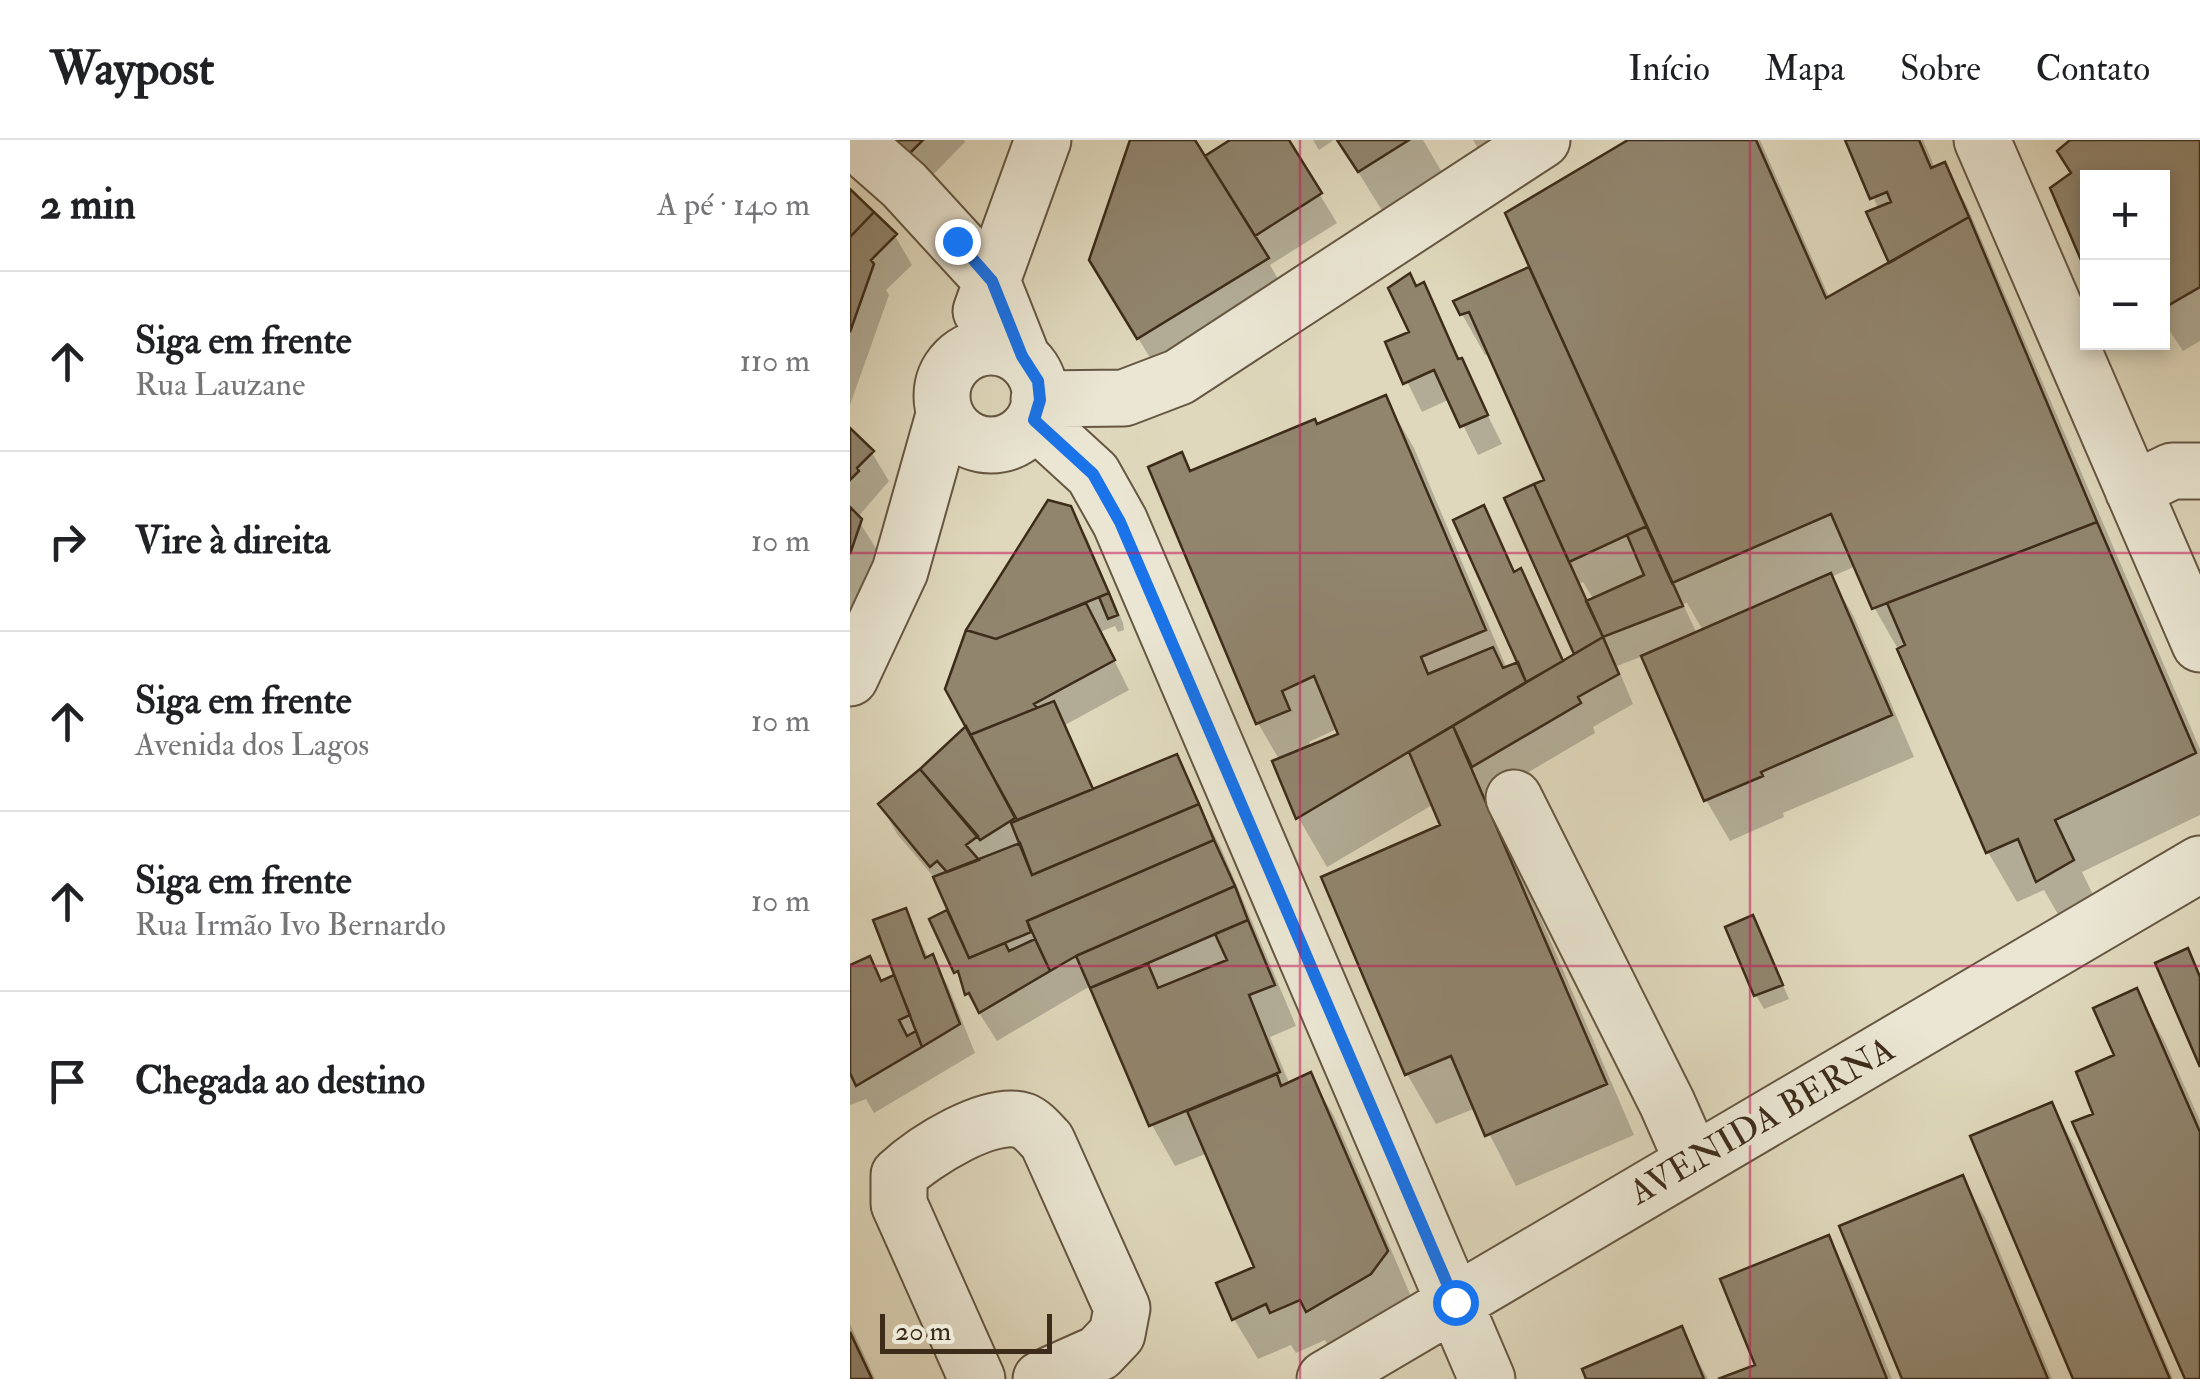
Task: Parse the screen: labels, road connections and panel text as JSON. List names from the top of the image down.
{
  "streets": {
    "street": ["AVENIDA BERNA"]
  },
  "scale_bar": "20 m",
  "page": {
    "header": "Waypost",
    "nav": [
      "Início",
      "Mapa",
      "Sobre",
      "Contato"
    ],
    "heading": ["2 min", "A pé · 140 m"],
    "map_buttons": ["+", "−"],
    "list": [
      ["Siga em frente", "Rua Lauzane", "110 m"],
      ["Vire à direita", "10 m"],
      ["Siga em frente", "Avenida dos Lagos", "10 m"],
      ["Siga em frente", "Rua Irmão Ivo Bernardo", "10 m"],
      "Chegada ao destino"
    ],
    "scale": "20 m"
  }
}
